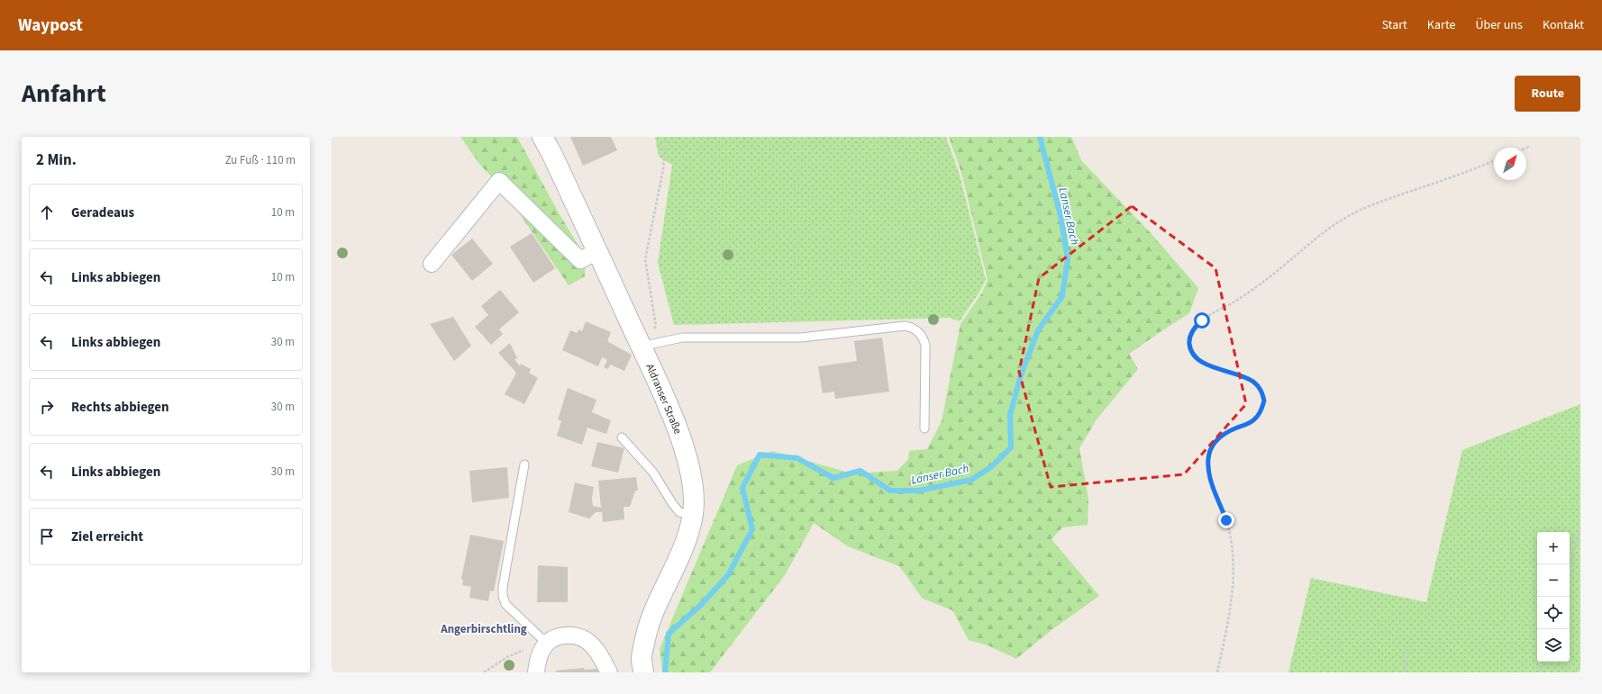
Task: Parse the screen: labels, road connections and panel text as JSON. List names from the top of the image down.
{
  "streets": {
    "main road": ["Aldranser Straße"]
  },
  "districts": ["Angerbirschtling"],
  "water": ["Lanser Bach"],
  "north": "top right",
  "page": {
    "header": "Waypost",
    "nav": [
      "Start",
      "Karte",
      "Über uns",
      "Kontakt"
    ],
    "title": "Anfahrt",
    "buttons": "Route",
    "heading": ["2 Min.", "Zu Fuß · 110 m"],
    "list": [
      ["Geradeaus", "10 m"],
      ["Links abbiegen", "10 m"],
      ["Links abbiegen", "30 m"],
      ["Rechts abbiegen", "30 m"],
      ["Links abbiegen", "30 m"],
      "Ziel erreicht"
    ],
    "map_buttons": ["+", "−"]
  }
}
